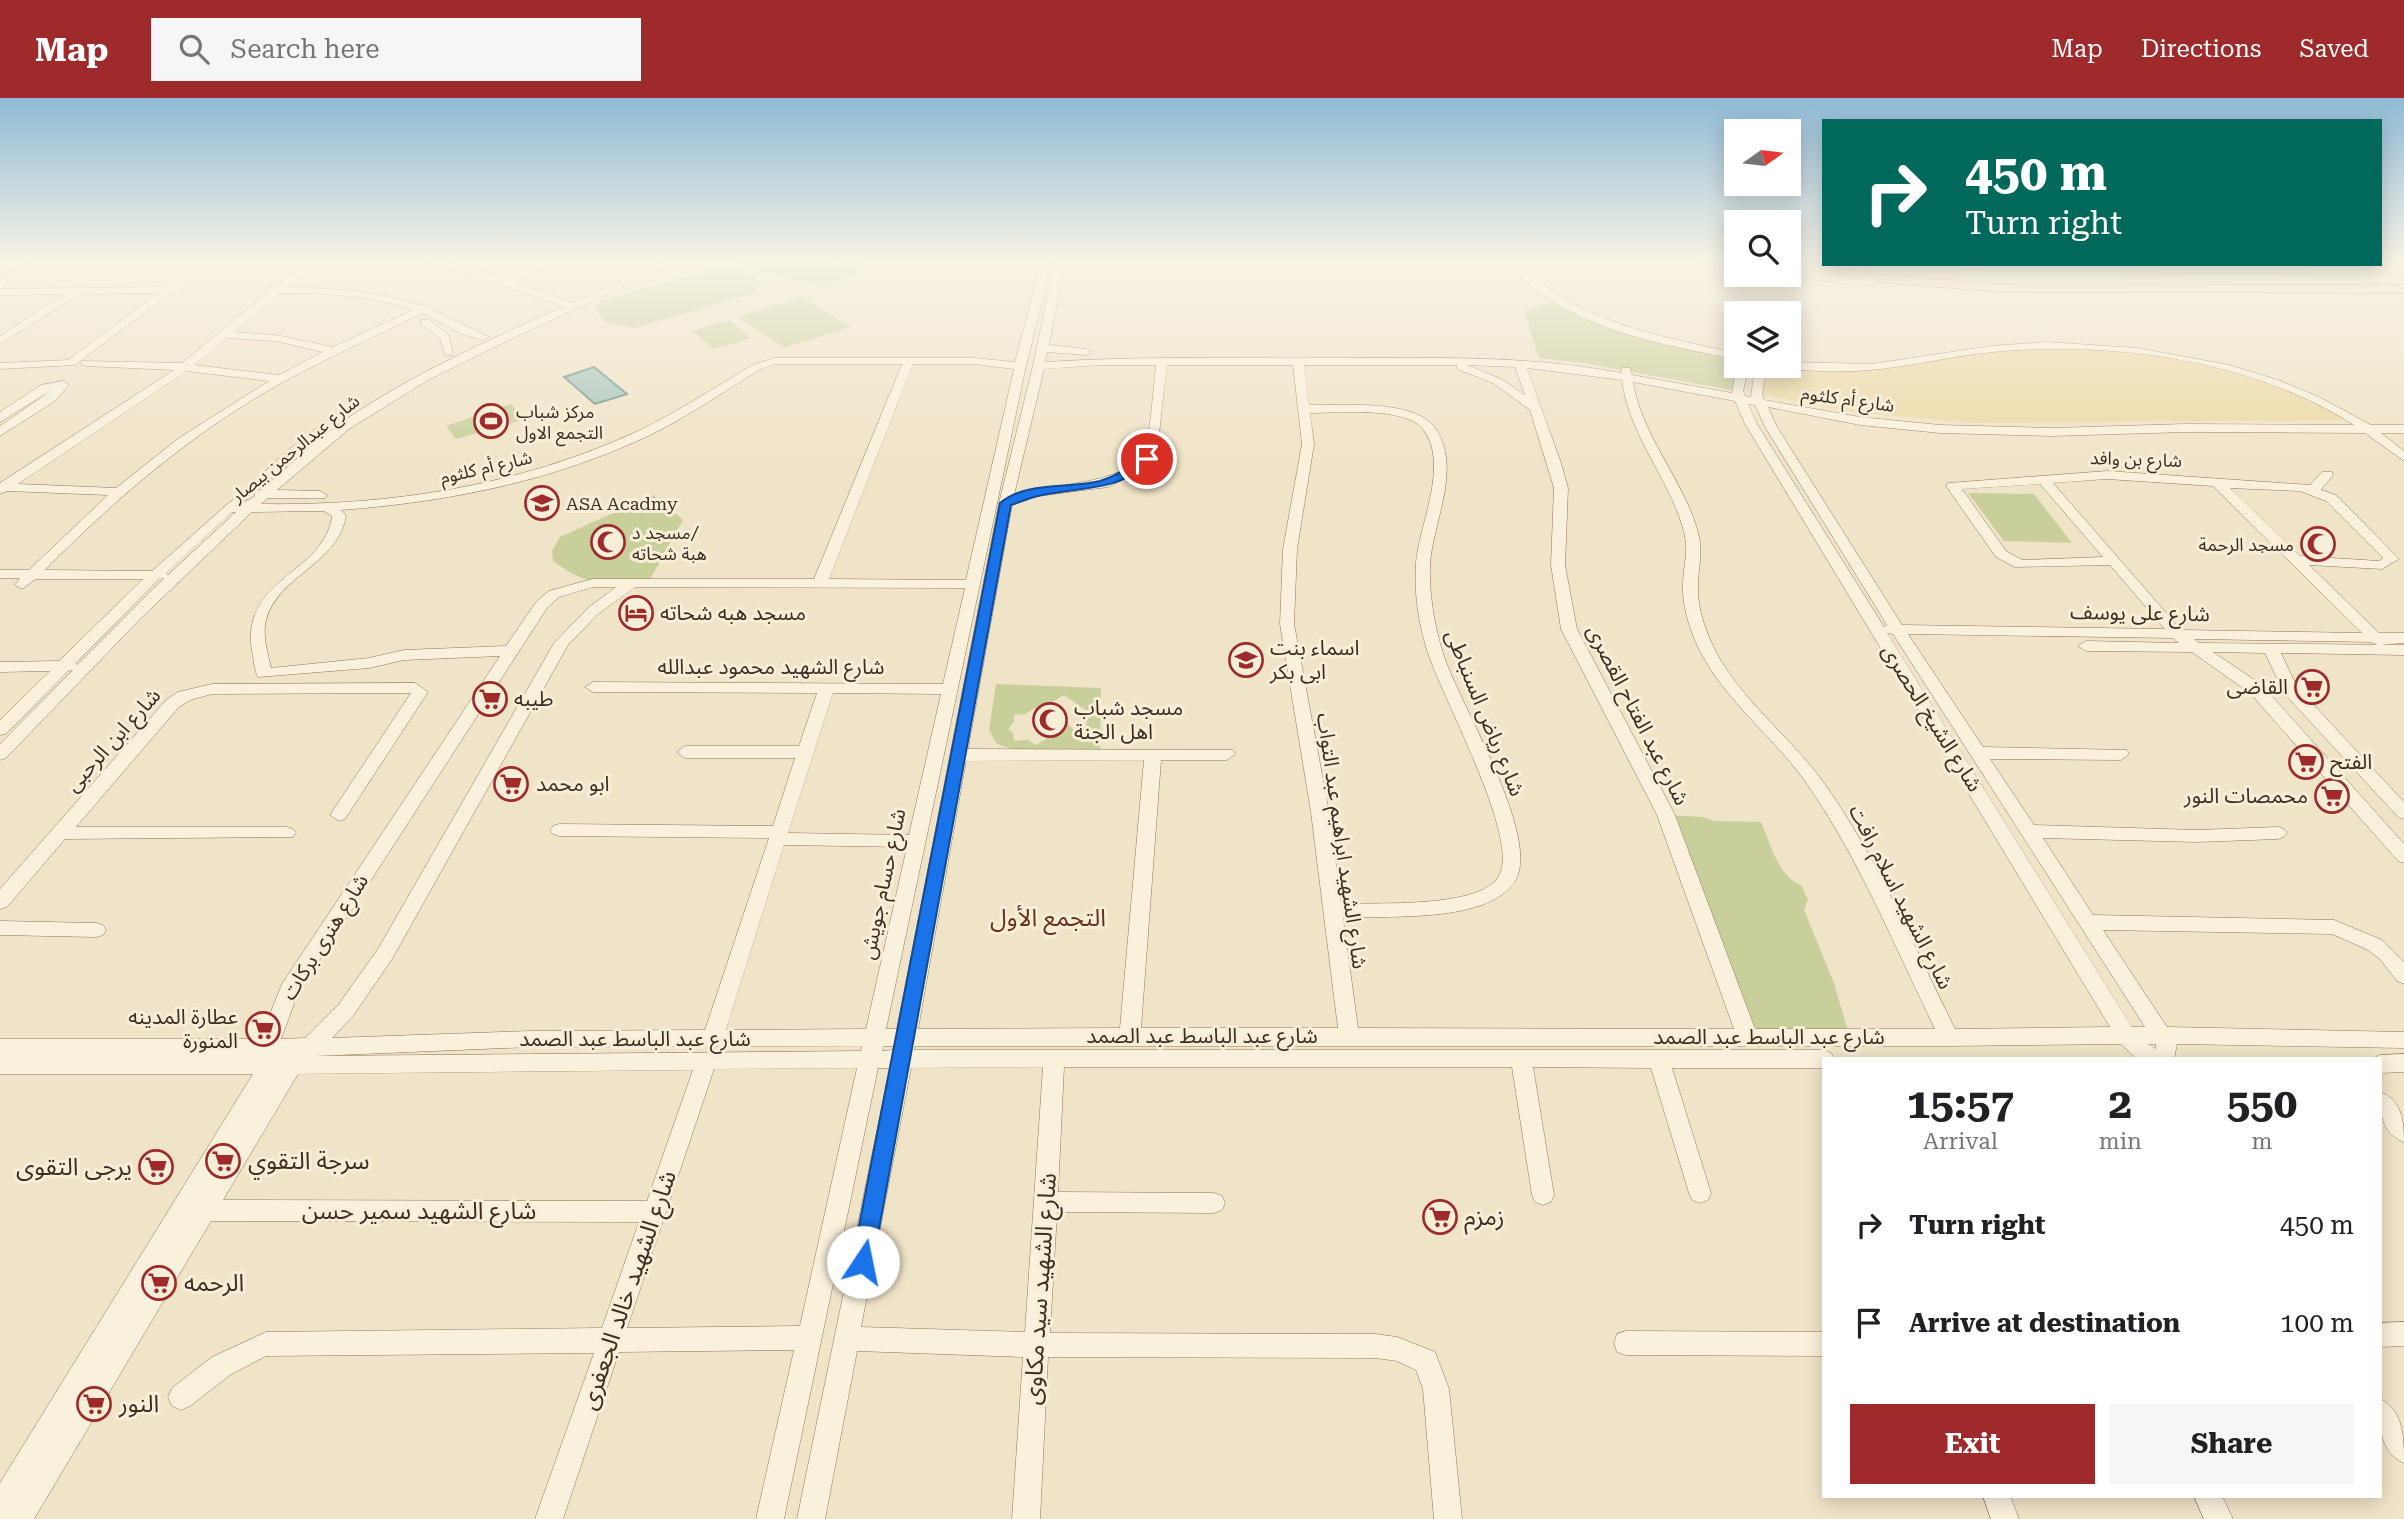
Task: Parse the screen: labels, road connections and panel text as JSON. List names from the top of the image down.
{
  "streets": {
    "street": [
      "شارع أم كلثوم",
      "شارع عبدالرحمن بيصار",
      "شارع بن وافد",
      "شارع على يوسف",
      "شارع الشهيد محمود عبدالله",
      "شارع رياض السنباطى",
      "شارع عبد الفتاح القصرى",
      "شارع الشيخ الحصرى",
      "شارع ابن الرحبى",
      "شارع الشهيد ابراهيم عبد التواب",
      "شارع حسام جويش",
      "شارع الشهيد اسلام رافت",
      "شارع هنرى بركات",
      "شارع عبد الباسط عبد الصمد",
      "شارع الشهيد سمير حسن",
      "شارع الشهيد سيد مكاوى",
      "شارع الشهيد خالد الجعفرى"
    ]
  },
  "crossings": [
    ["شارع أم كلثوم", "شارع عبدالرحمن بيصار"],
    ["شارع أم كلثوم", "شارع عبد الفتاح القصرى"],
    ["شارع أم كلثوم", "شارع الشيخ الحصرى"],
    ["شارع أم كلثوم", "شارع الشهيد ابراهيم عبد التواب"],
    ["شارع أم كلثوم", "شارع حسام جويش"],
    ["شارع أم كلثوم", "شارع الشهيد اسلام رافت"],
    ["شارع على يوسف", "شارع الشيخ الحصرى"],
    ["شارع الشهيد محمود عبدالله", "شارع حسام جويش"],
    ["شارع الشهيد محمود عبدالله", "شارع الشهيد خالد الجعفرى"],
    ["شارع رياض السنباطى", "شارع الشهيد ابراهيم عبد التواب"],
    ["شارع عبد الفتاح القصرى", "شارع عبد الباسط عبد الصمد"],
    ["شارع الشيخ الحصرى", "شارع عبد الباسط عبد الصمد"],
    ["شارع الشهيد ابراهيم عبد التواب", "شارع عبد الباسط عبد الصمد"],
    ["شارع حسام جويش", "شارع هنرى بركات"],
    ["شارع حسام جويش", "شارع عبد الباسط عبد الصمد"],
    ["شارع الشهيد اسلام رافت", "شارع عبد الباسط عبد الصمد"],
    ["شارع هنرى بركات", "شارع عبد الباسط عبد الصمد"],
    ["شارع هنرى بركات", "شارع الشهيد سمير حسن"],
    ["شارع عبد الباسط عبد الصمد", "شارع الشهيد سيد مكاوى"],
    ["شارع عبد الباسط عبد الصمد", "شارع الشهيد خالد الجعفرى"],
    ["شارع الشهيد سمير حسن", "شارع الشهيد خالد الجعفرى"]
  ],
  "districts": ["التجمع الأول"],
  "places": {
    "sports": ["مركز شباب التجمع الاول"],
    "school or university": ["ASA Acadmy", "اسماء بنت ابى بكر"],
    "mosque": ["مسجد د/ هبة شحاته", "مسجد الرحمة", "مسجد شباب اهل الجنة"],
    "hotel": ["مسجد هبه شحاته"],
    "supermarket": [
      "القاضى",
      "طيبه",
      "الفتح",
      "ابو محمد",
      "محمصات النور",
      "عطارة المدينه المنورة",
      "سرجة التقوي",
      "يرجى التقوى",
      "زمزم",
      "الرحمه",
      "النور"
    ]
  },
  "north": "right",
  "page": {
    "header": "Map",
    "search": "Search here",
    "nav": ["Map", "Directions", "Saved"],
    "turn": ["450 m", "Turn right"],
    "eta": [
      "15:57",
      "Arrival",
      "2",
      "min",
      "550",
      "m"
    ],
    "list": [
      {
        "name": "Turn right",
        "value": "450 m"
      },
      {
        "name": "Arrive at destination",
        "value": "100 m"
      }
    ],
    "buttons": ["Exit", "Share"]
  }
}
